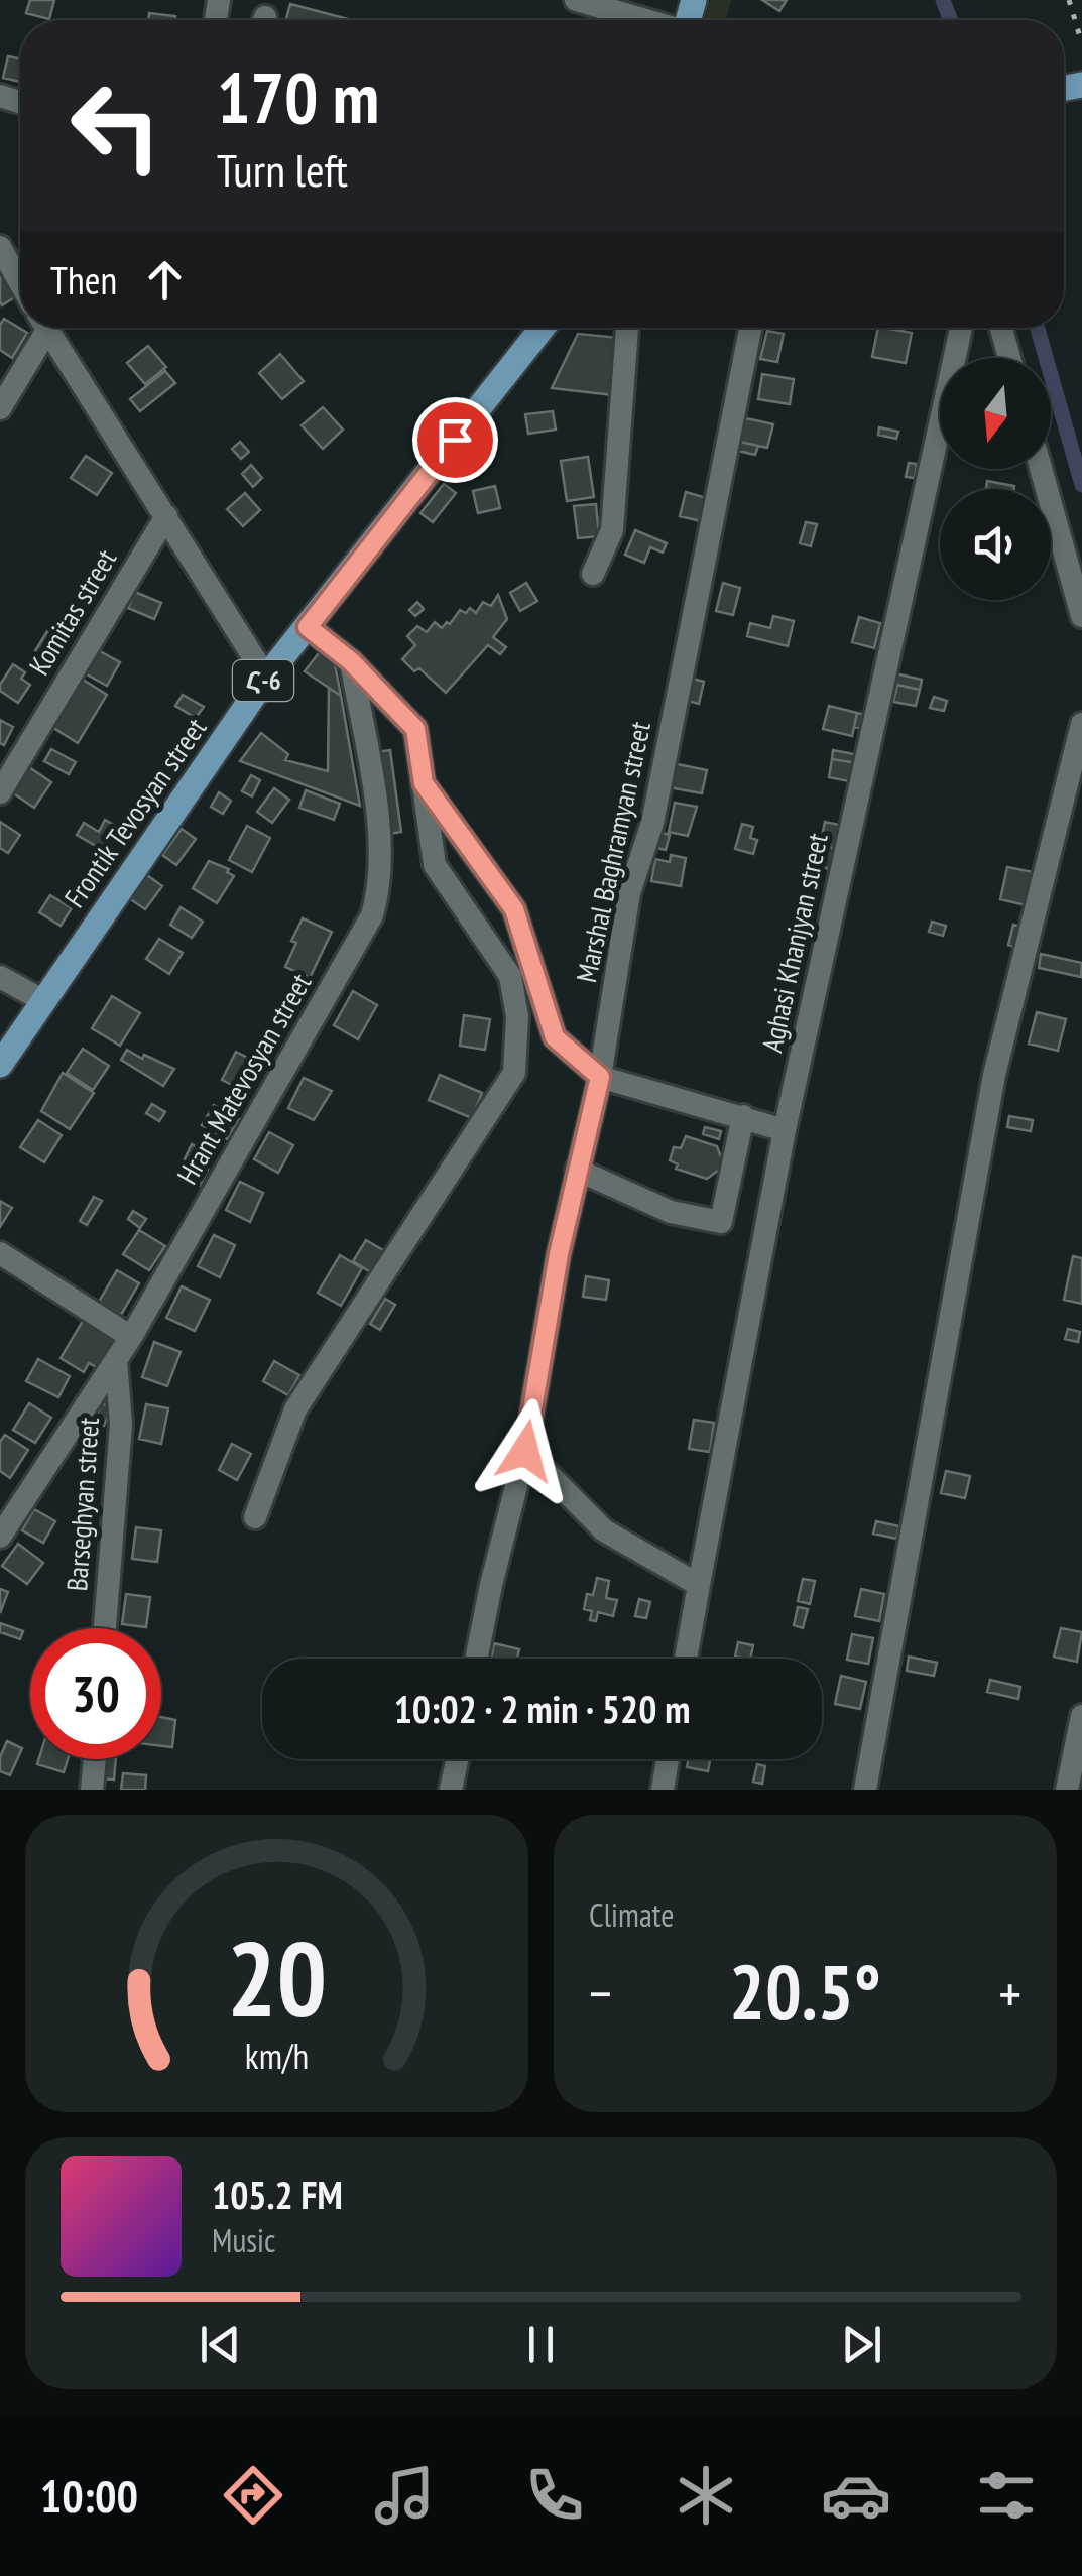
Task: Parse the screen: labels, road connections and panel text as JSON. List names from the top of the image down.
{
  "streets": {
    "main road": ["Հ-6", "Frontik Tevosyan street"],
    "street": [
      "Komitas street",
      "Marshal Baghramyan street",
      "Aghasi Khanjyan street",
      "Hrant Matevosyan street",
      "Barseghyan street"
    ]
  },
  "crossings": [
    ["Hrant Matevosyan street", "Barseghyan street"]
  ],
  "north": "bottom",
  "page": {
    "turn": ["170 m", "Turn left"],
    "then": "Then",
    "limit": "30",
    "trip": "10:02 · 2 min · 520 m",
    "tile": "Climate",
    "heat": ["−", "20.5°", "+"],
    "song": ["105.2 FM", "Music"],
    "tabs": "10:00",
    "gauge": ["20", "km/h"]
  }
}
